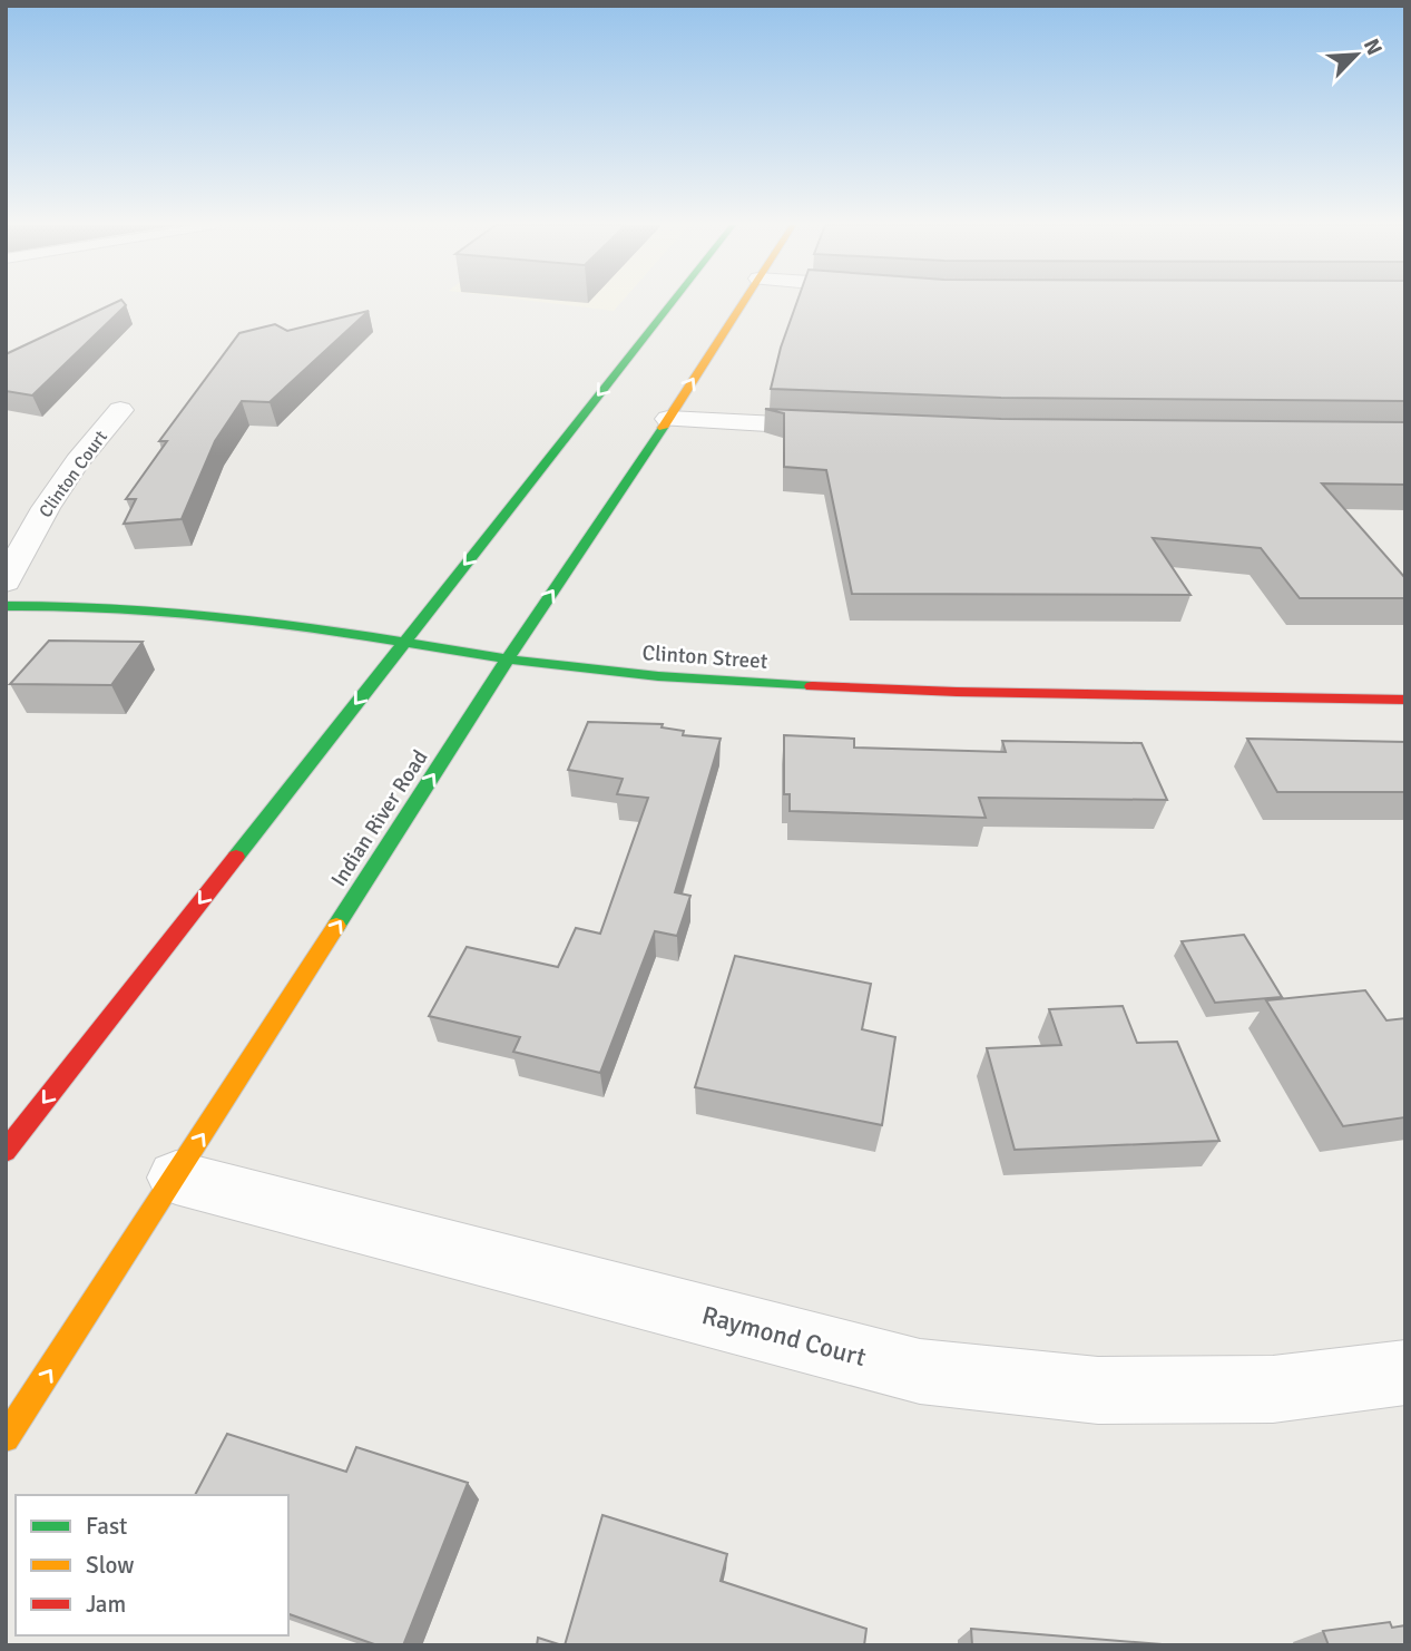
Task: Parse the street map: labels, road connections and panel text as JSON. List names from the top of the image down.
{
  "streets": {
    "main road": ["Clinton Street", "Indian River Road"],
    "street": ["Clinton Court", "Raymond Court"]
  },
  "crossings": [
    ["Clinton Street", "Indian River Road"],
    ["Indian River Road", "Raymond Court"]
  ],
  "legend": ["Fast", "Slow", "Jam"],
  "north": "top right"
}
